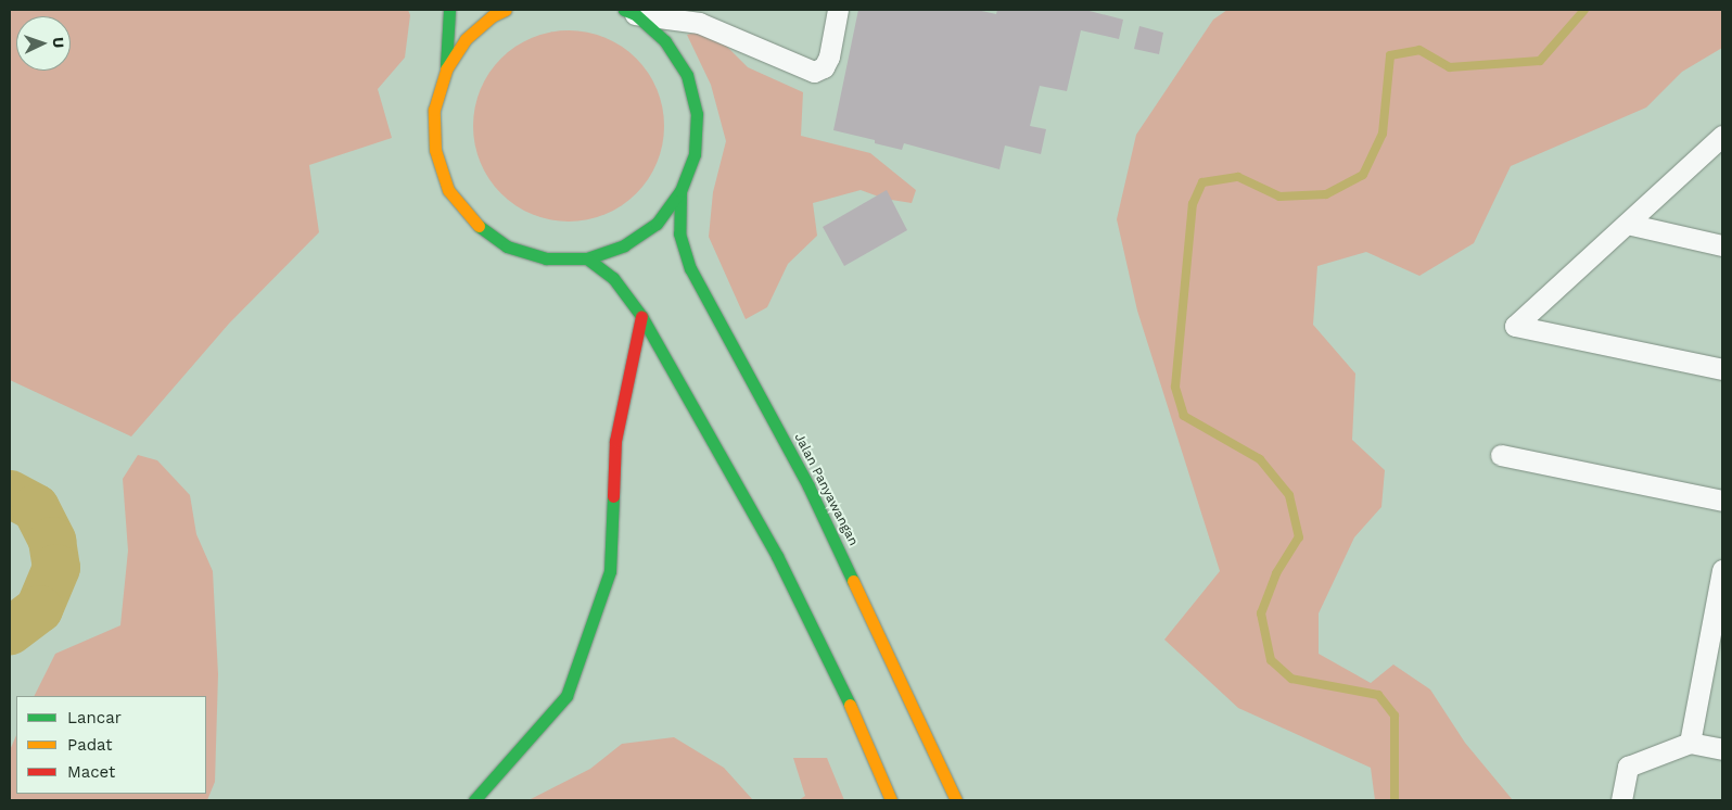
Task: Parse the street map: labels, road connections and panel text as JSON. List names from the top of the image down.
{
  "streets": {
    "main road": ["Jalan Panyawangan"]
  },
  "legend": ["Lancar", "Padat", "Macet"],
  "north": "right"
}
